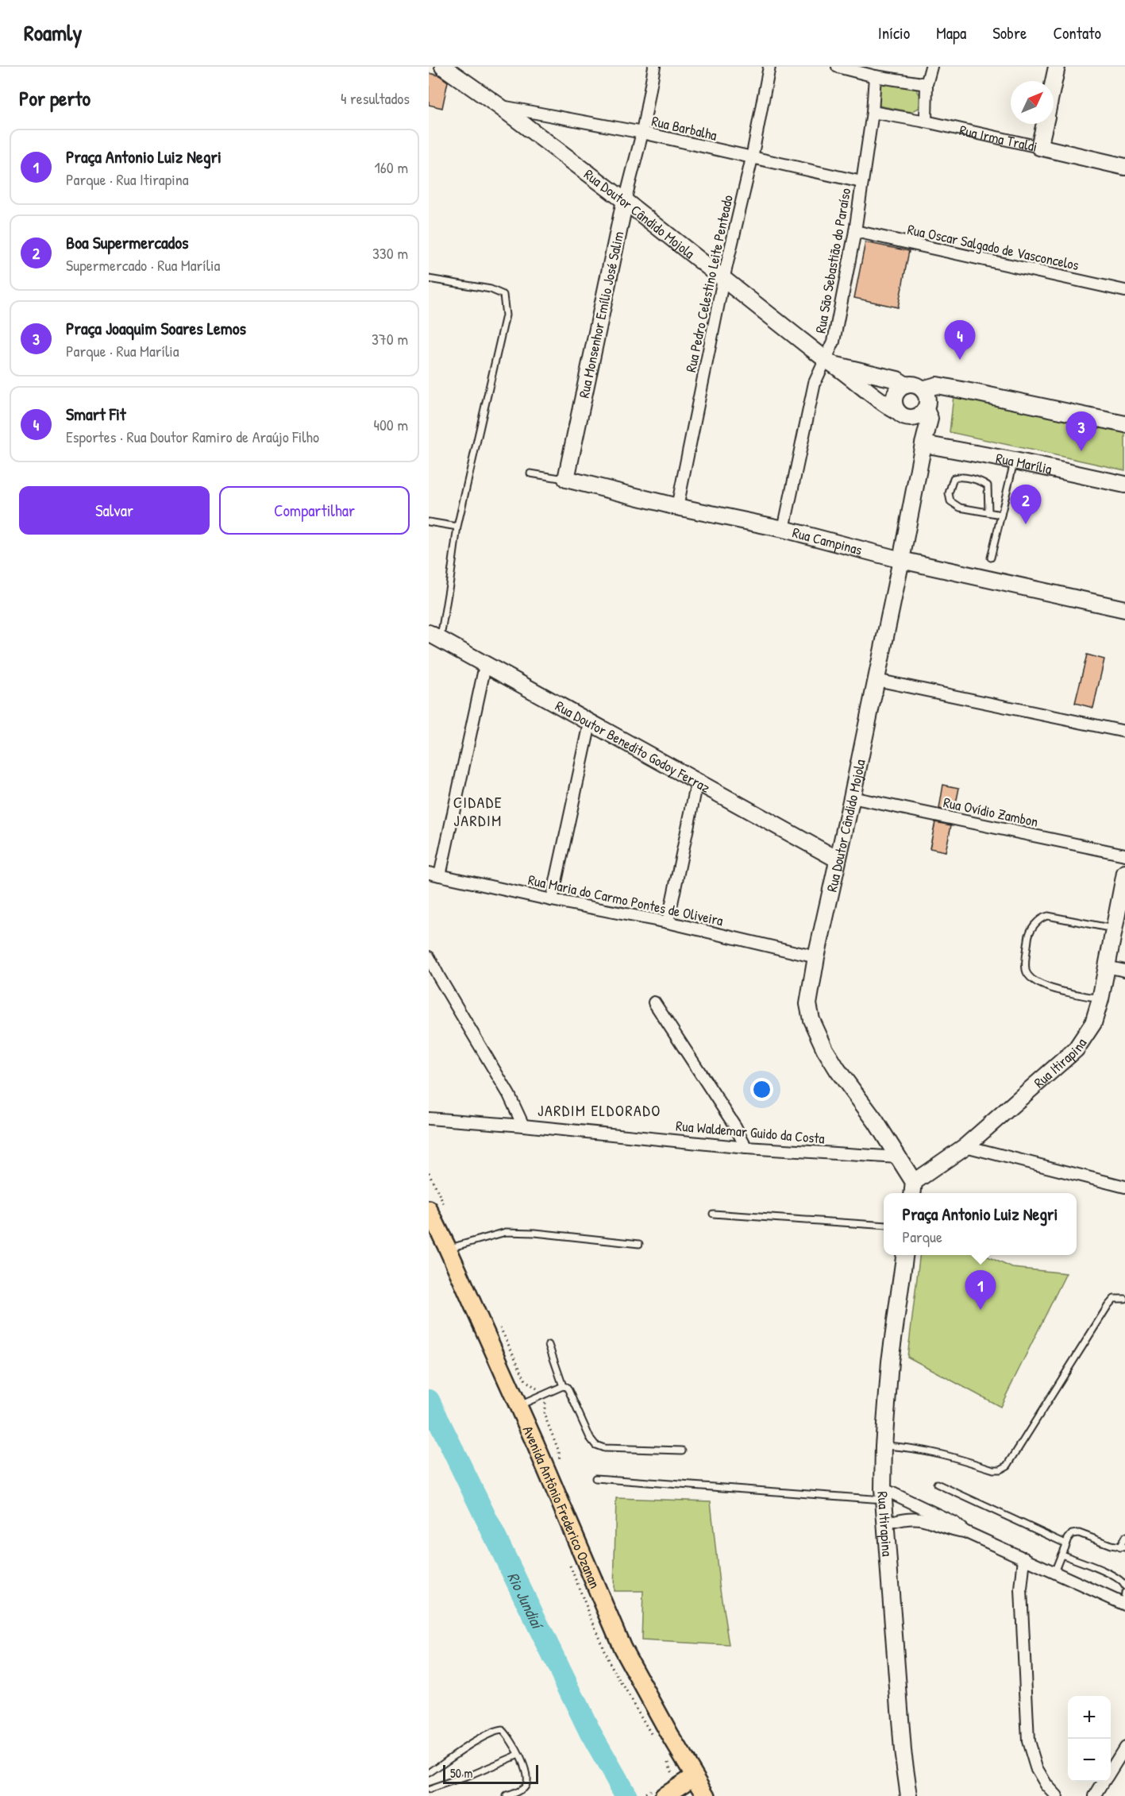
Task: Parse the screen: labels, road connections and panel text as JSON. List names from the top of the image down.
{
  "streets": {
    "main road": ["Avenida Antônio Frederico Ozanan"],
    "street": [
      "Rua Barbalha",
      "Rua Irma Traldi",
      "Rua Doutor Cândido Mojola",
      "Rua Oscar Salgado de Vasconcelos",
      "Rua São Sebastião do Paraíso",
      "Rua Pedro Celestino Leite Penteado",
      "Rua Monsenhor Emílio José Salim",
      "Rua Marília",
      "Rua Campinas",
      "Rua Doutor Benedito Godoy Ferraz",
      "Rua Ovídio Zambon",
      "Rua Maria do Carmo Pontes de Oliveira",
      "Rua Itirapina",
      "Rua Waldemar Guido da Costa"
    ]
  },
  "crossings": [
    ["Rua Barbalha", "Rua Doutor Cândido Mojola"],
    ["Rua Barbalha", "Rua São Sebastião do Paraíso"],
    ["Rua Barbalha", "Rua Pedro Celestino Leite Penteado"],
    ["Rua Barbalha", "Rua Monsenhor Emílio José Salim"],
    ["Rua Irma Traldi", "Rua São Sebastião do Paraíso"],
    ["Rua Doutor Cândido Mojola", "Rua São Sebastião do Paraíso"],
    ["Rua Doutor Cândido Mojola", "Rua Pedro Celestino Leite Penteado"],
    ["Rua Doutor Cândido Mojola", "Rua Monsenhor Emílio José Salim"],
    ["Rua Doutor Cândido Mojola", "Rua Marília"],
    ["Rua Doutor Cândido Mojola", "Rua Campinas"],
    ["Rua Doutor Cândido Mojola", "Rua Doutor Benedito Godoy Ferraz"],
    ["Rua Doutor Cândido Mojola", "Rua Ovídio Zambon"],
    ["Rua Doutor Cândido Mojola", "Rua Maria do Carmo Pontes de Oliveira"],
    ["Rua Doutor Cândido Mojola", "Rua Itirapina"],
    ["Rua Doutor Cândido Mojola", "Rua Waldemar Guido da Costa"],
    ["Rua Oscar Salgado de Vasconcelos", "Rua São Sebastião do Paraíso"],
    ["Rua São Sebastião do Paraíso", "Rua Campinas"],
    ["Rua Pedro Celestino Leite Penteado", "Rua Campinas"],
    ["Rua Monsenhor Emílio José Salim", "Rua Campinas"]
  ],
  "districts": ["CIDADE JARDIM", "JARDIM ELDORADO"],
  "water": ["Rio Jundiaí"],
  "scale_bar": "50 m",
  "north": "top right",
  "page": {
    "header": "Roamly",
    "nav": [
      "Início",
      "Mapa",
      "Sobre",
      "Contato"
    ],
    "heading": ["Por perto", "4 resultados"],
    "list": [
      {
        "mark": "1",
        "name": "Praça Antonio Luiz Negri",
        "note": "Parque · Rua Itirapina",
        "value": "160 m"
      },
      {
        "mark": "2",
        "name": "Boa Supermercados",
        "note": "Supermercado · Rua Marília",
        "value": "330 m"
      },
      {
        "mark": "3",
        "name": "Praça Joaquim Soares Lemos",
        "note": "Parque · Rua Marília",
        "value": "370 m"
      },
      {
        "mark": "4",
        "name": "Smart Fit",
        "note": "Esportes · Rua Doutor Ramiro de Araújo Filho",
        "value": "400 m"
      }
    ],
    "pins": [
      "4",
      "3",
      "2",
      "1"
    ],
    "buttons": ["Salvar", "Compartilhar"],
    "popup": ["Praça Antonio Luiz Negri", "Parque"],
    "map_buttons": ["+", "−"],
    "scale": "50 m"
  }
}
